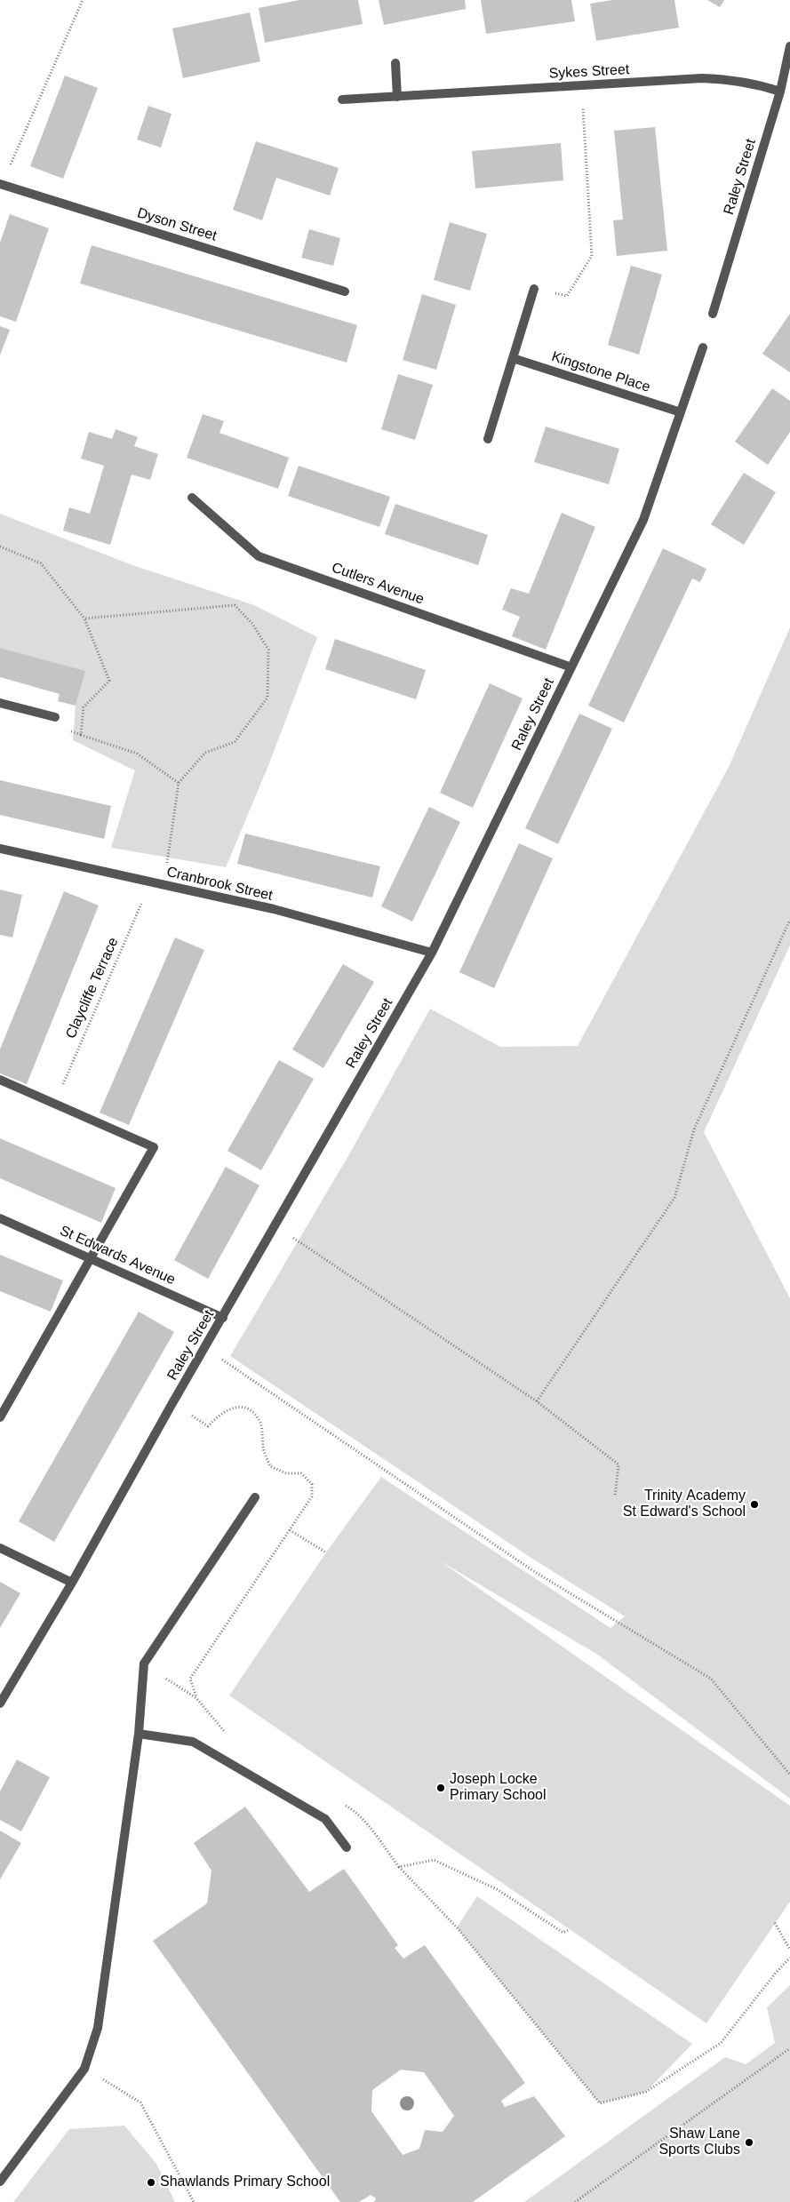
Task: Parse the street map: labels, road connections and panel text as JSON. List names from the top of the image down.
{
  "streets": {
    "street": [
      "Sykes Street",
      "Raley Street",
      "Dyson Street",
      "Kingstone Place",
      "Cutlers Avenue",
      "Cranbrook Street",
      "St Edwards Avenue"
    ],
    "path": ["Claycliffe Terrace"]
  },
  "crossings": [
    ["Sykes Street", "Raley Street"],
    ["Raley Street", "Kingstone Place"],
    ["Raley Street", "Cutlers Avenue"],
    ["Raley Street", "Cranbrook Street"],
    ["Raley Street", "St Edwards Avenue"],
    ["Cranbrook Street", "Claycliffe Terrace"]
  ],
  "places": [
    "Trinity Academy St Edward's School",
    "Joseph Locke Primary School",
    "Shaw Lane Sports Clubs",
    "Shawlands Primary School"
  ]
}
